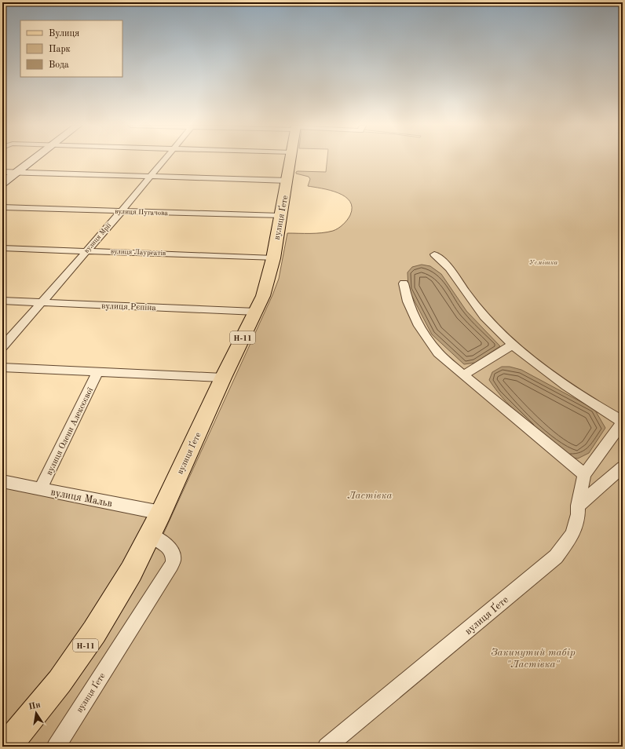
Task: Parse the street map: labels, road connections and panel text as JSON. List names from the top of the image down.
{
  "streets": {
    "main road": ["вулиця Ґете", "Н-11"],
    "street": [
      "вулиця Пугачова",
      "вулиця Мрії",
      "вулиця Лауреатів",
      "вулиця Рєпіна",
      "вулиця Олени Алексєєвої",
      "вулиця Мальв"
    ]
  },
  "crossings": [
    ["вулиця Пугачова", "вулиця Ґете"],
    ["вулиця Пугачова", "вулиця Мрії"],
    ["вулиця Ґете", "вулиця Лауреатів"],
    ["вулиця Ґете", "вулиця Рєпіна"],
    ["вулиця Ґете", "Н-11"],
    ["вулиця Ґете", "вулиця Мальв"],
    ["вулиця Мрії", "вулиця Лауреатів"],
    ["вулиця Мрії", "вулиця Рєпіна"],
    ["Н-11", "вулиця Мальв"],
    ["вулиця Олени Алексєєвої", "вулиця Мальв"]
  ],
  "parks": ["Усмішка", "Ластівка", "Закинутий табір \"Ластівка\""],
  "legend": ["Вулиця", "Парк", "Вода"],
  "north": "top"
}
